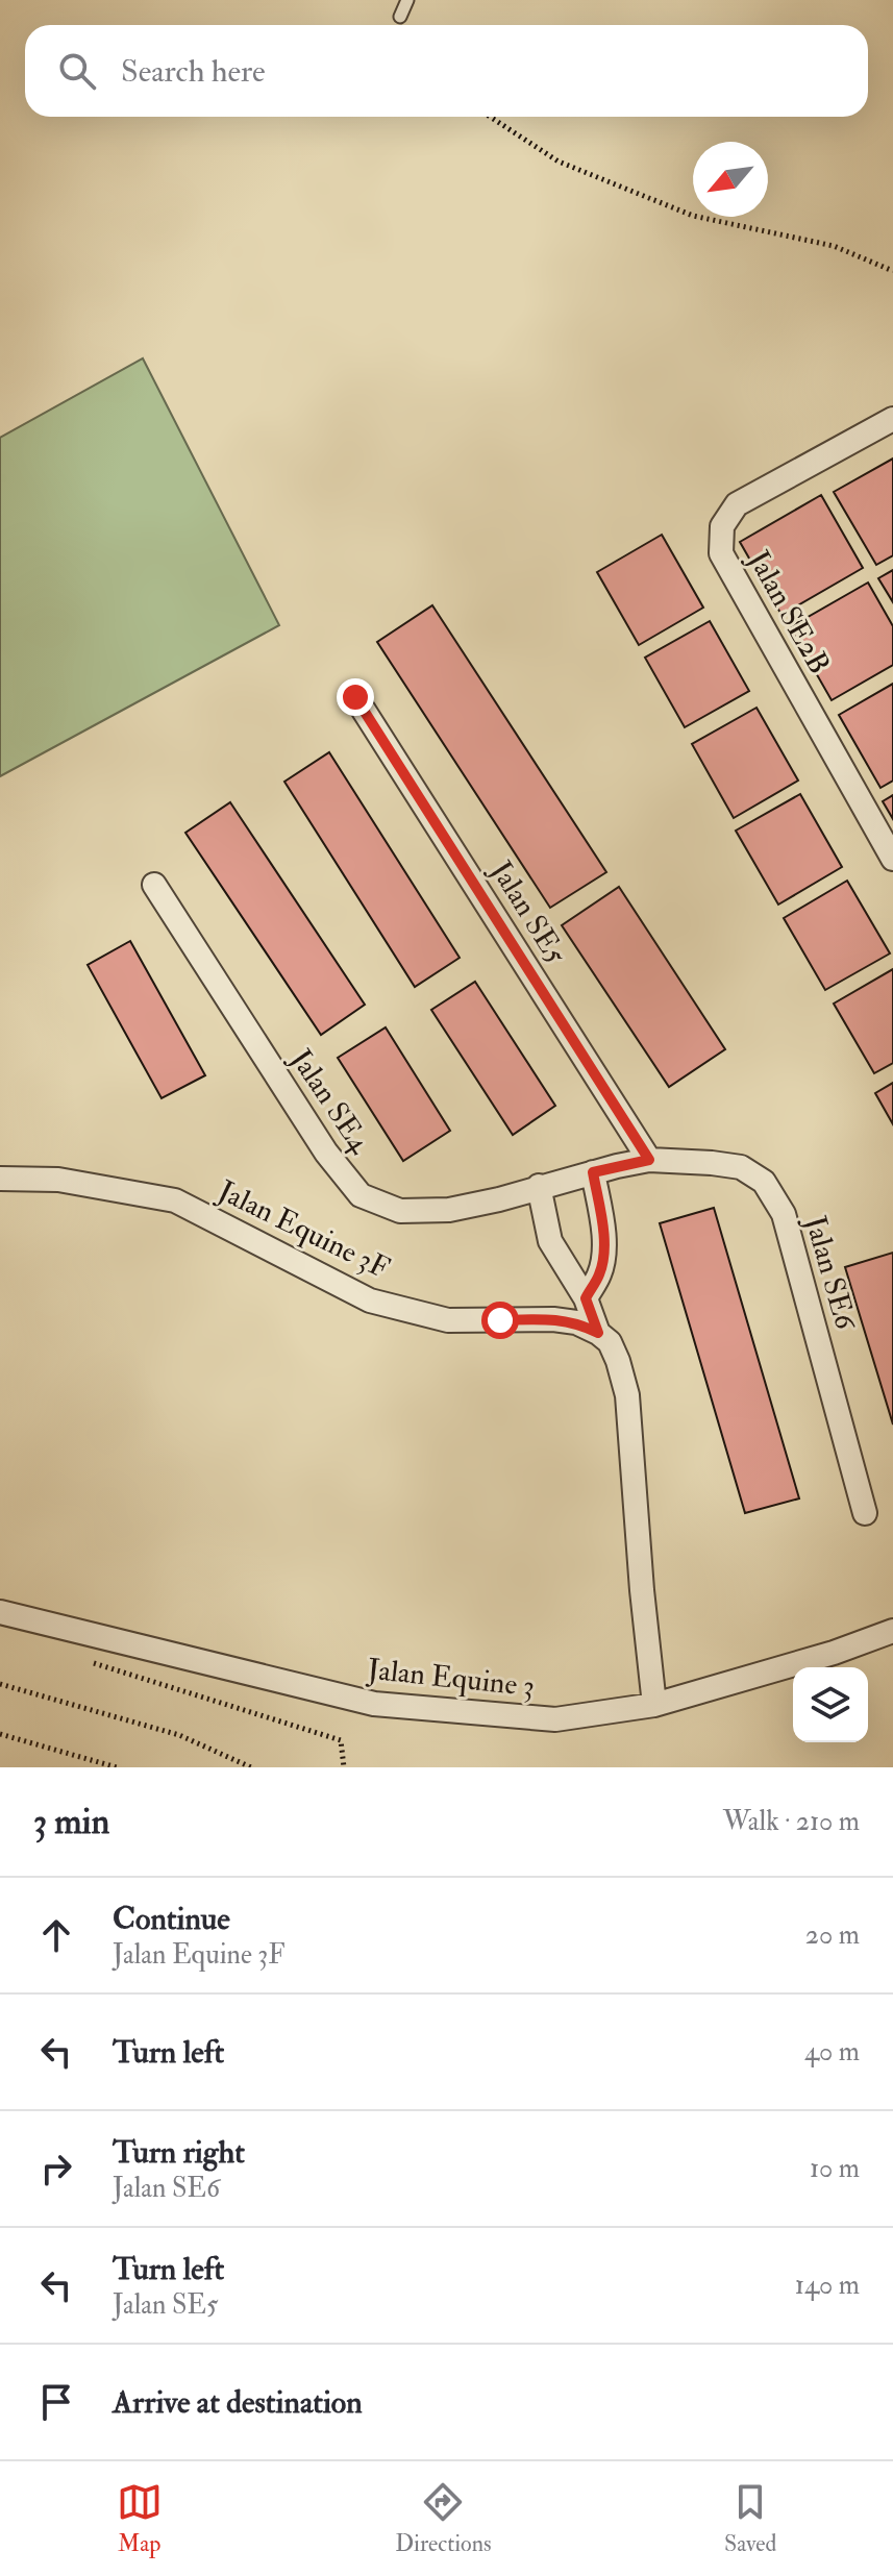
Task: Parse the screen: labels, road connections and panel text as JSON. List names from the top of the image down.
{
  "streets": {
    "street": [
      "Jalan SE2B",
      "Jalan SE5",
      "Jalan SE4",
      "Jalan Equine 3F",
      "Jalan SE6",
      "Jalan Equine 3"
    ]
  },
  "crossings": [
    ["Jalan SE5", "Jalan SE6"],
    ["Jalan SE4", "Jalan SE6"]
  ],
  "north": "bottom left",
  "page": {
    "search": "Search here",
    "heading": ["3 min", "Walk · 210 m"],
    "list": [
      ["Continue", "Jalan Equine 3F", "20 m"],
      ["Turn left", "40 m"],
      ["Turn right", "Jalan SE6", "10 m"],
      ["Turn left", "Jalan SE5", "140 m"],
      "Arrive at destination"
    ],
    "nav": ["Map", "Directions", "Saved"]
  }
}
